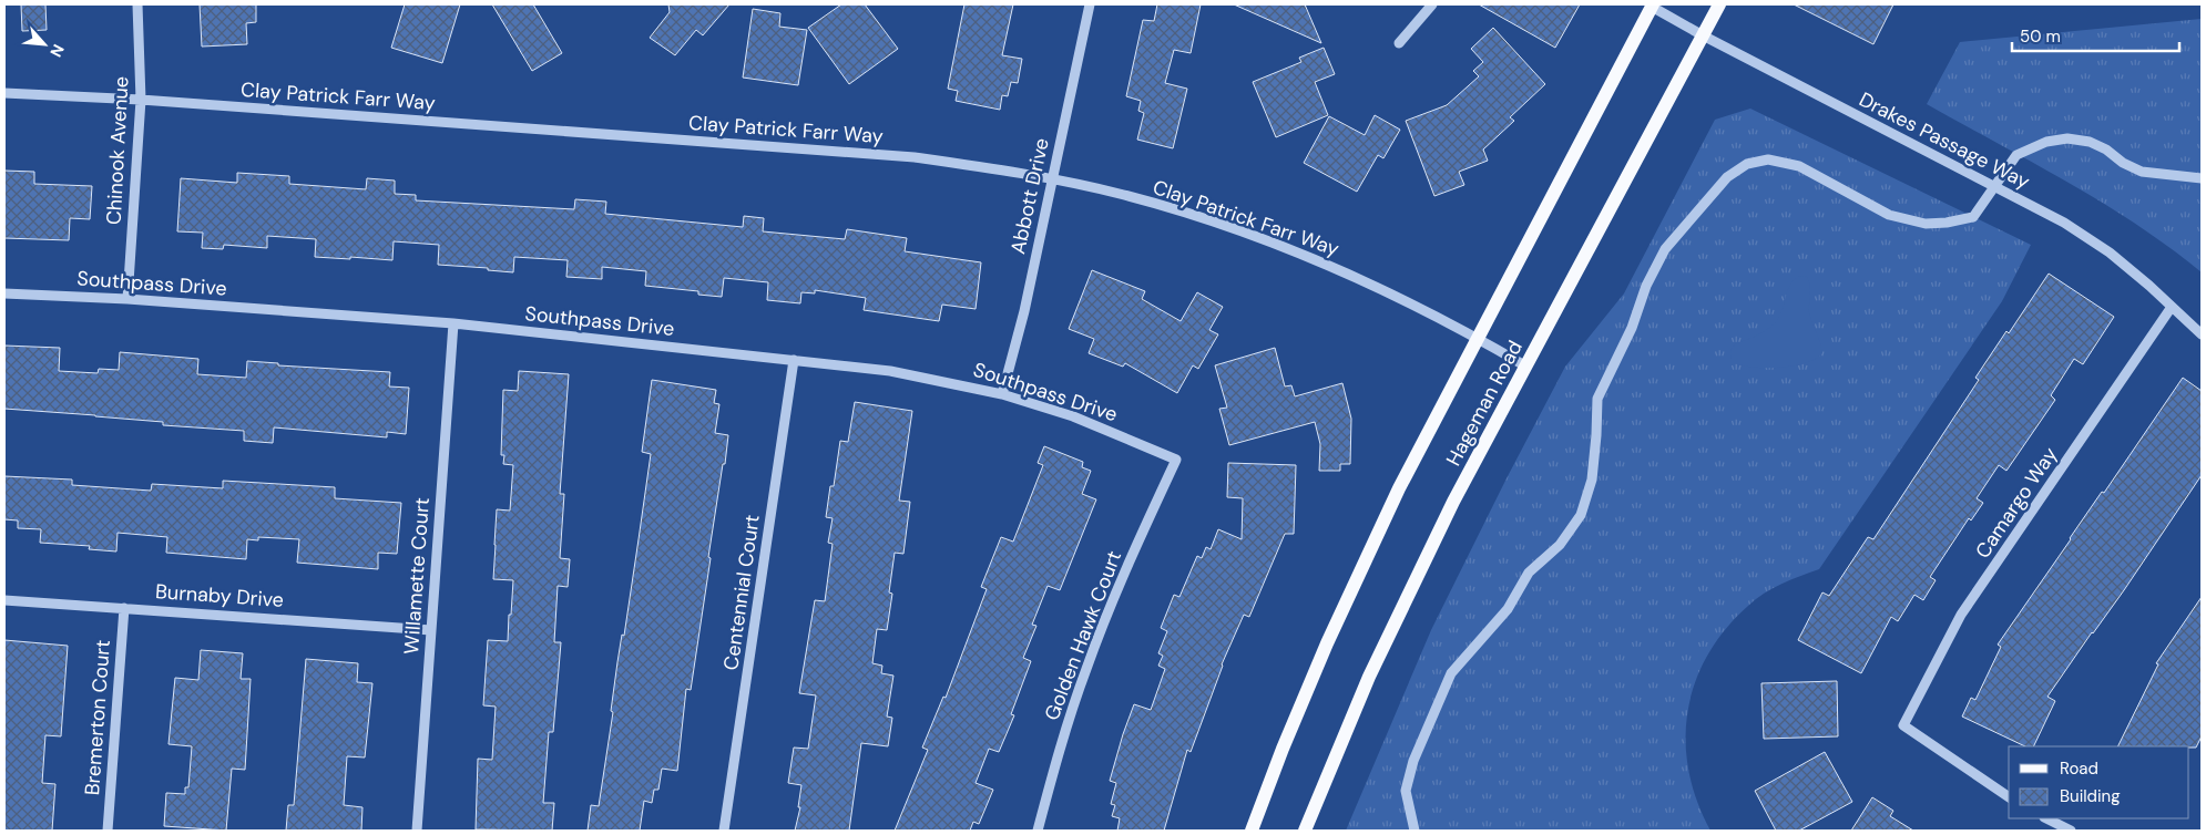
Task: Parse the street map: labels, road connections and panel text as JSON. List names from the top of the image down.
{
  "streets": {
    "main road": ["Hageman Road"],
    "street": [
      "Clay Patrick Farr Way",
      "Drakes Passage Way",
      "Chinook Avenue",
      "Abbott Drive",
      "Southpass Drive",
      "Camargo Way",
      "Willamette Court",
      "Centennial Court",
      "Burnaby Drive",
      "Golden Hawk Court",
      "Bremerton Court"
    ]
  },
  "crossings": [
    ["Clay Patrick Farr Way", "Chinook Avenue"],
    ["Clay Patrick Farr Way", "Abbott Drive"],
    ["Clay Patrick Farr Way", "Hageman Road"],
    ["Drakes Passage Way", "Hageman Road"],
    ["Drakes Passage Way", "Camargo Way"],
    ["Chinook Avenue", "Southpass Drive"],
    ["Abbott Drive", "Southpass Drive"],
    ["Southpass Drive", "Willamette Court"],
    ["Southpass Drive", "Centennial Court"],
    ["Southpass Drive", "Golden Hawk Court"],
    ["Willamette Court", "Burnaby Drive"],
    ["Burnaby Drive", "Bremerton Court"]
  ],
  "legend": ["Road", "Building"],
  "scale_bar": "50 m",
  "north": "bottom right"
}
